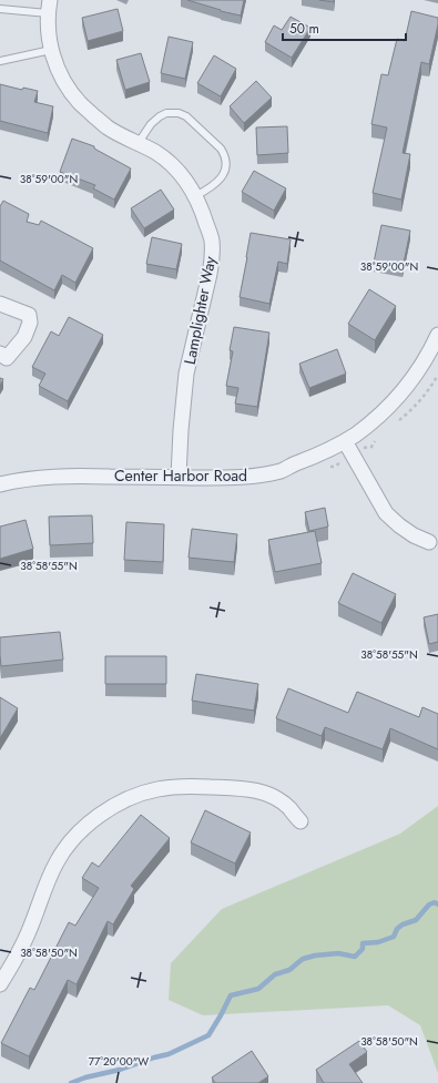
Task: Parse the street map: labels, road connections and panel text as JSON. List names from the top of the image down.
{
  "streets": {
    "street": ["Lamplighter Way", "Center Harbor Road"]
  },
  "crossings": [
    ["Lamplighter Way", "Center Harbor Road"]
  ],
  "scale_bar": "50 m",
  "coordinates": [
    "38°59'00\"N",
    "38°58'55\"N",
    "38°58'50\"N",
    "77°20'00\"W"
  ]
}
